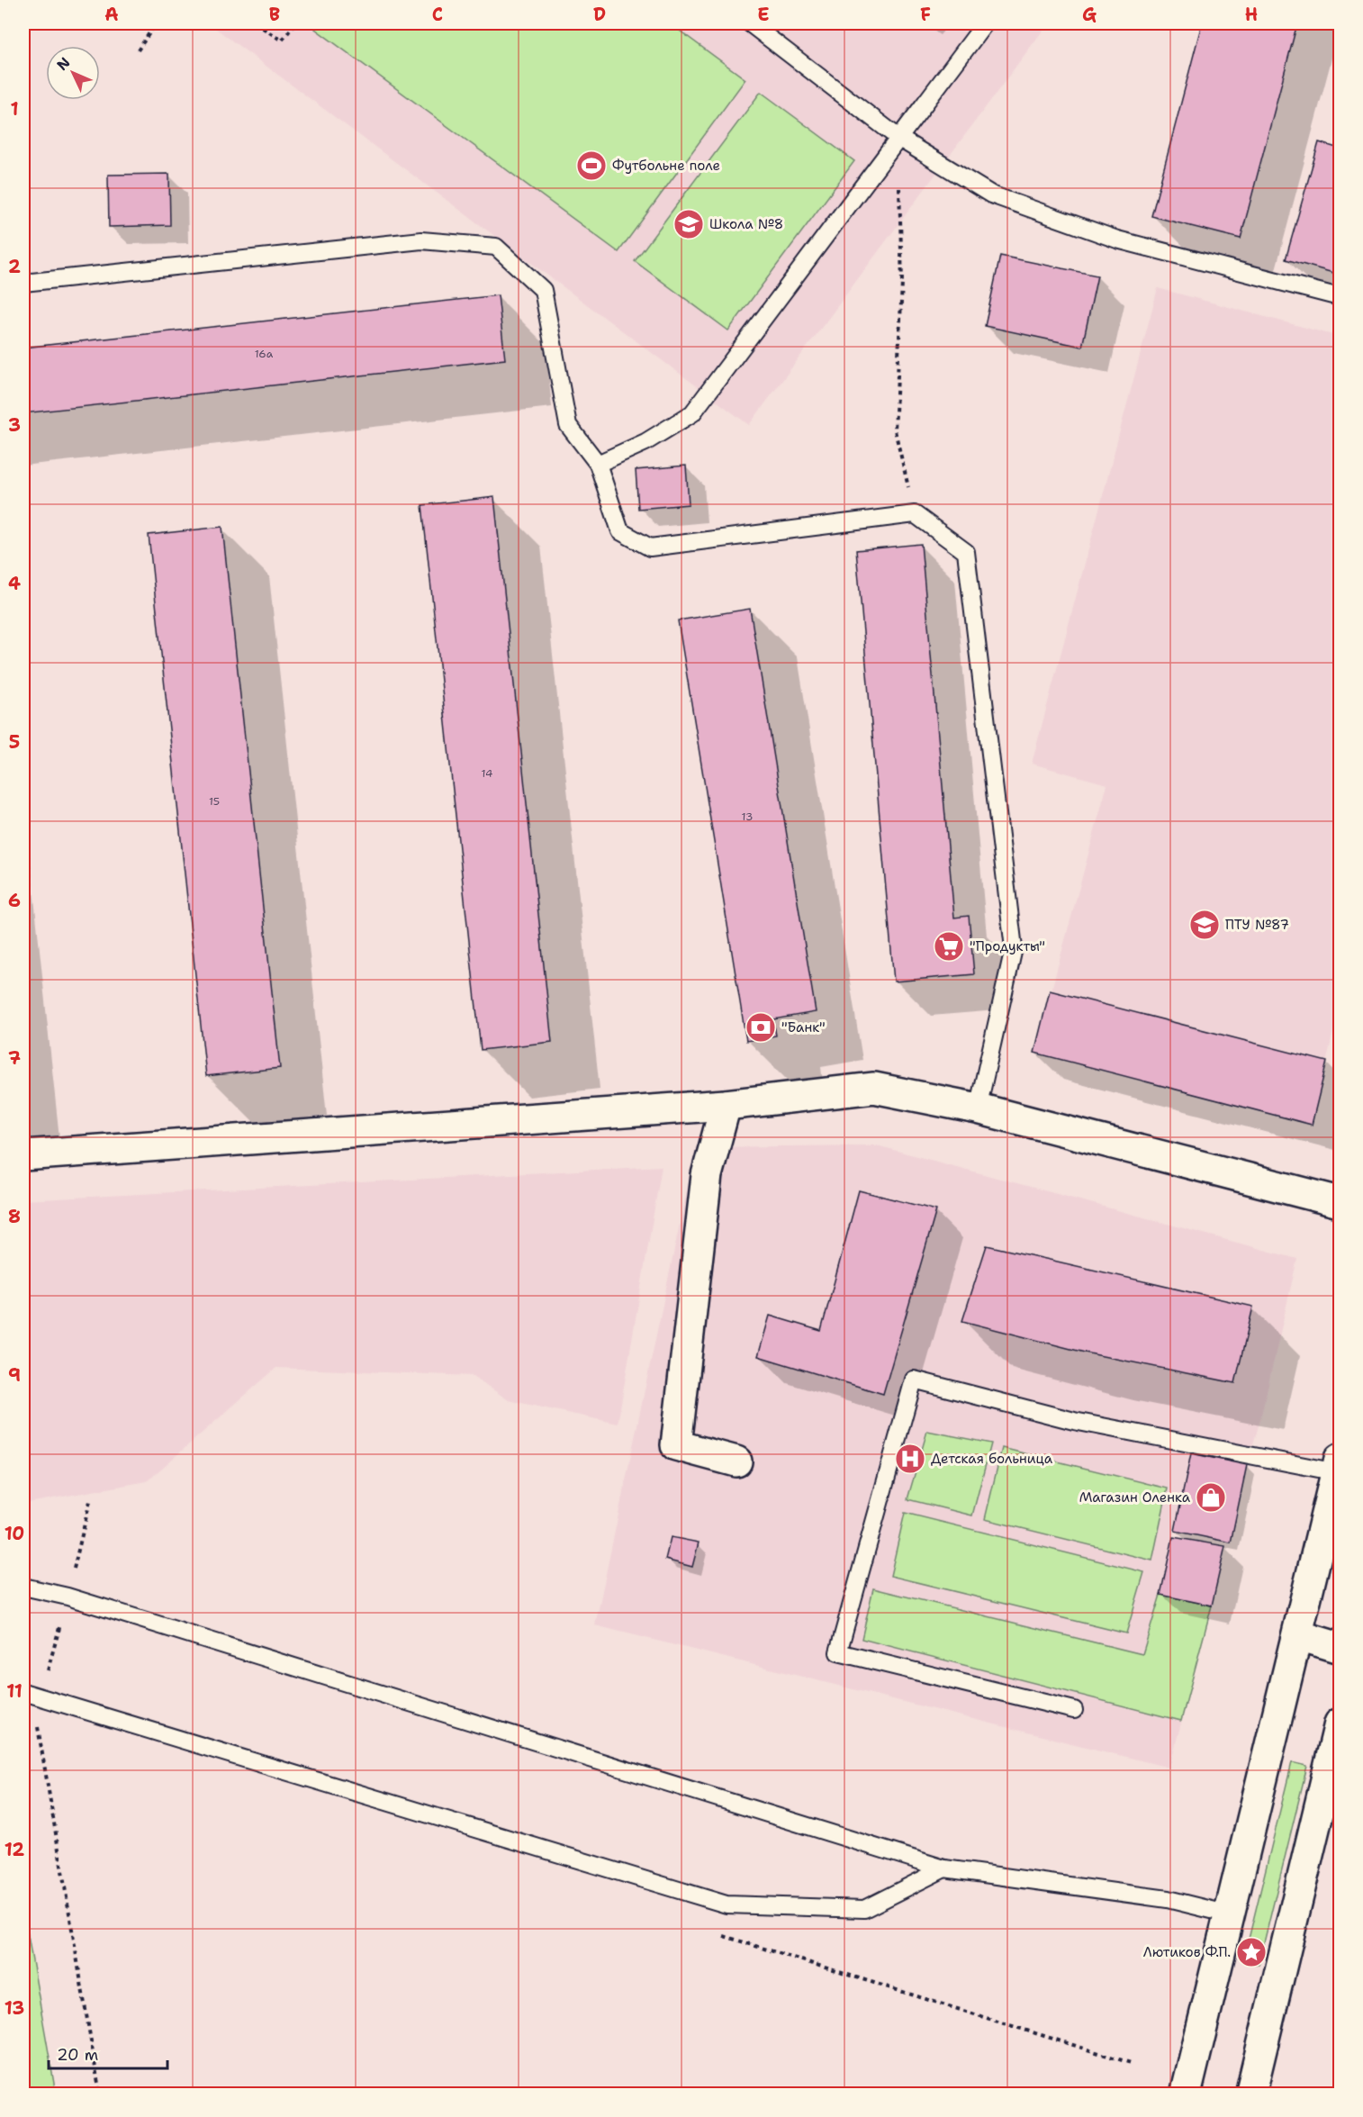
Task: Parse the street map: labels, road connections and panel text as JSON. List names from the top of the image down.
{
  "places": {
    "sports": ["Футбольне поле"],
    "school or university": ["Школа №8", "ПТУ №87"],
    "supermarket": ["\"Продукты\""],
    "bank": ["\"Банк\""],
    "hospital": ["Детская больница"],
    "shop": ["Магазин Оленка"],
    "place": ["Лютиков Ф.П."]
  },
  "house_numbers": [
    "16а",
    "14",
    "15",
    "13"
  ],
  "scale_bar": "20 m",
  "north": "top left",
  "grid": {
    "columns": [
      "A",
      "B",
      "C",
      "D",
      "E",
      "F",
      "G",
      "H"
    ],
    "rows": [
      "1",
      "2",
      "3",
      "4",
      "5",
      "6",
      "7",
      "8",
      "9",
      "10",
      "11",
      "12",
      "13"
    ]
  }
}
